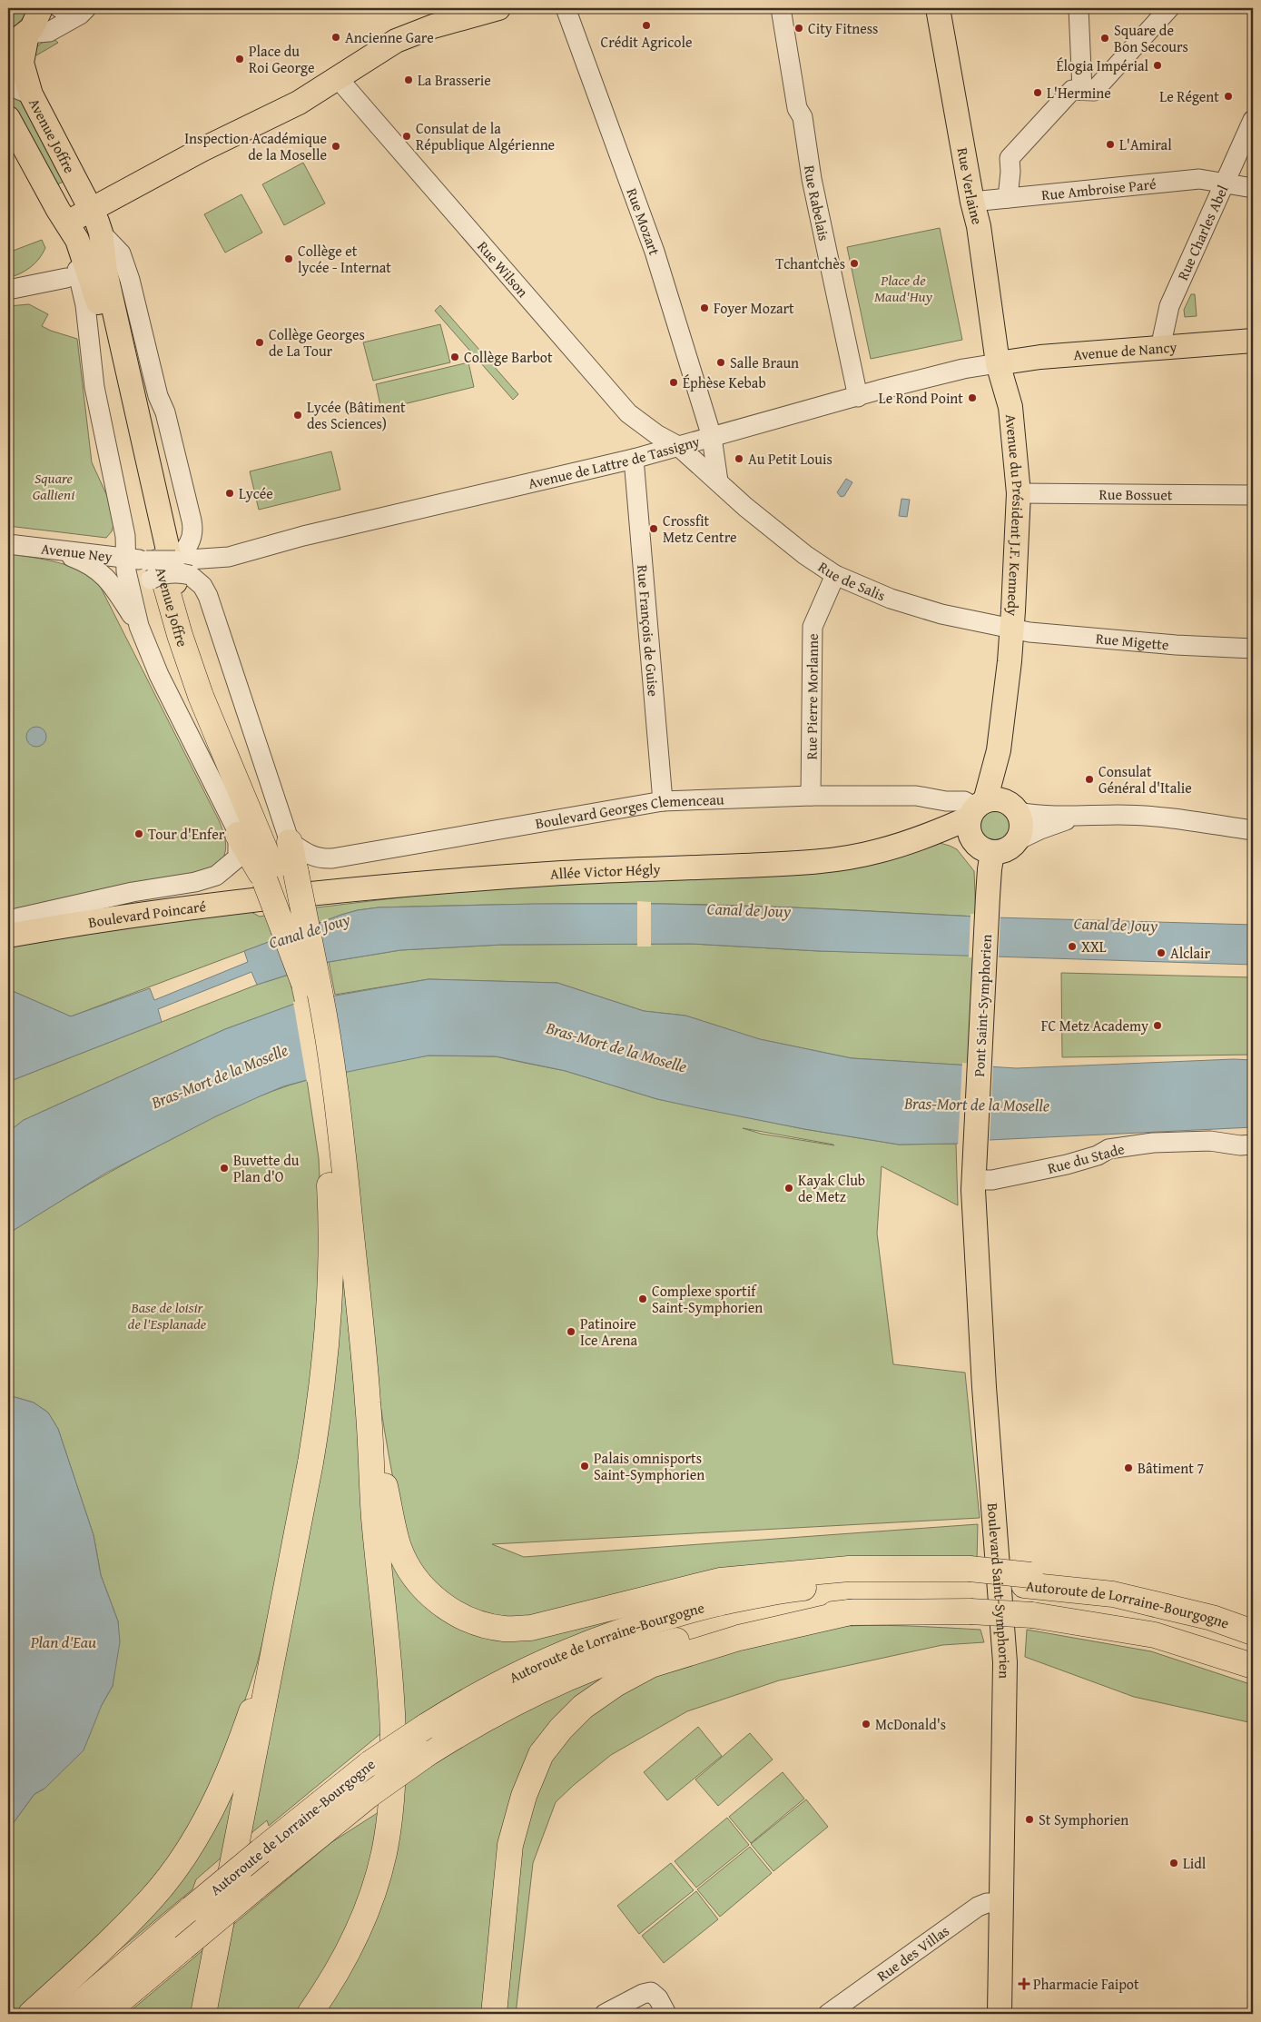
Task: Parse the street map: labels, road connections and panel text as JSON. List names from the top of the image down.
{
  "streets": {
    "highway": ["Avenue Joffre", "Autoroute de Lorraine-Bourgogne"],
    "main road": [
      "Rue Verlaine",
      "Avenue de Nancy",
      "Avenue du Président J.F. Kennedy",
      "Allée Victor Hégly",
      "Boulevard Poincaré",
      "Pont Saint-Symphorien",
      "Boulevard Saint-Symphorien"
    ],
    "street": [
      "Rue Ambroise Paré",
      "Rue Rabelais",
      "Rue Mozart",
      "Rue Charles Abel",
      "Rue Wilson",
      "Avenue de Lattre de Tassigny",
      "Rue Bossuet",
      "Avenue Ney",
      "Rue de Salis",
      "Rue François de Guise",
      "Rue Migette",
      "Rue Pierre Morlanne",
      "Boulevard Georges Clemenceau",
      "Rue du Stade",
      "Rue des Villas"
    ]
  },
  "crossings": [
    ["Avenue Joffre", "Avenue de Lattre de Tassigny"],
    ["Avenue Joffre", "Avenue Ney"],
    ["Avenue Joffre", "Boulevard Georges Clemenceau"],
    ["Avenue Joffre", "Allée Victor Hégly"],
    ["Avenue Joffre", "Boulevard Poincaré"],
    ["Rue Verlaine", "Rue Ambroise Paré"],
    ["Rue Verlaine", "Avenue de Nancy"],
    ["Rue Verlaine", "Avenue de Lattre de Tassigny"],
    ["Rue Verlaine", "Avenue du Président J.F. Kennedy"],
    ["Rue Ambroise Paré", "Rue Charles Abel"],
    ["Rue Rabelais", "Avenue de Lattre de Tassigny"],
    ["Rue Mozart", "Avenue de Lattre de Tassigny"],
    ["Rue Charles Abel", "Avenue de Nancy"],
    ["Rue Wilson", "Avenue de Lattre de Tassigny"],
    ["Rue Wilson", "Rue de Salis"],
    ["Avenue de Nancy", "Avenue de Lattre de Tassigny"],
    ["Avenue de Nancy", "Avenue du Président J.F. Kennedy"],
    ["Avenue de Lattre de Tassigny", "Avenue du Président J.F. Kennedy"],
    ["Avenue de Lattre de Tassigny", "Avenue Ney"],
    ["Avenue de Lattre de Tassigny", "Rue de Salis"],
    ["Avenue de Lattre de Tassigny", "Rue François de Guise"],
    ["Rue Bossuet", "Avenue du Président J.F. Kennedy"],
    ["Avenue du Président J.F. Kennedy", "Rue de Salis"],
    ["Avenue du Président J.F. Kennedy", "Rue Migette"],
    ["Avenue du Président J.F. Kennedy", "Boulevard Georges Clemenceau"],
    ["Avenue du Président J.F. Kennedy", "Allée Victor Hégly"],
    ["Avenue du Président J.F. Kennedy", "Pont Saint-Symphorien"],
    ["Rue de Salis", "Rue Migette"],
    ["Rue de Salis", "Rue Pierre Morlanne"],
    ["Rue François de Guise", "Boulevard Georges Clemenceau"],
    ["Rue Pierre Morlanne", "Boulevard Georges Clemenceau"],
    ["Boulevard Georges Clemenceau", "Allée Victor Hégly"],
    ["Boulevard Georges Clemenceau", "Pont Saint-Symphorien"],
    ["Allée Victor Hégly", "Boulevard Poincaré"],
    ["Allée Victor Hégly", "Pont Saint-Symphorien"],
    ["Pont Saint-Symphorien", "Rue du Stade"],
    ["Pont Saint-Symphorien", "Boulevard Saint-Symphorien"],
    ["Rue du Stade", "Boulevard Saint-Symphorien"],
    ["Boulevard Saint-Symphorien", "Rue des Villas"]
  ],
  "water": ["Canal de Jouy", "Bras-Mort de la Moselle", "Plan d'Eau"],
  "parks": ["Place de Maud'Huy", "Square Gallieni", "Base de loisir de l'Esplanade"],
  "places": {
    "other": [
      "Crédit Agricole",
      "City Fitness",
      "Ancienne Gare",
      "Square de Bon Secours",
      "Place du Roi George",
      "Élogia Impérial",
      "La Brasserie",
      "L'Hermine",
      "Le Régent",
      "Consulat de la République Algérienne",
      "L'Amiral",
      "Inspection Académique de la Moselle",
      "Collège et lycée - Internat",
      "Tchantchès",
      "Foyer Mozart",
      "Collège Georges de La Tour",
      "Collège Barbot",
      "Salle Braun",
      "Éphèse Kebab",
      "Le Rond Point",
      "Lycée (Bâtiment des Sciences)",
      "Au Petit Louis",
      "Lycée",
      "Crossfit Metz Centre",
      "Consulat Général d'Italie",
      "Tour d'Enfer",
      "XXL",
      "Alclair",
      "FC Metz Academy",
      "Buvette du Plan d'O",
      "Kayak Club de Metz",
      "Complexe sportif Saint-Symphorien",
      "Patinoire Ice Arena",
      "Palais omnisports Saint-Symphorien",
      "Bâtiment 7",
      "McDonald's",
      "St Symphorien",
      "Lidl"
    ],
    "health": ["Pharmacie Faipot"]
  }
}
